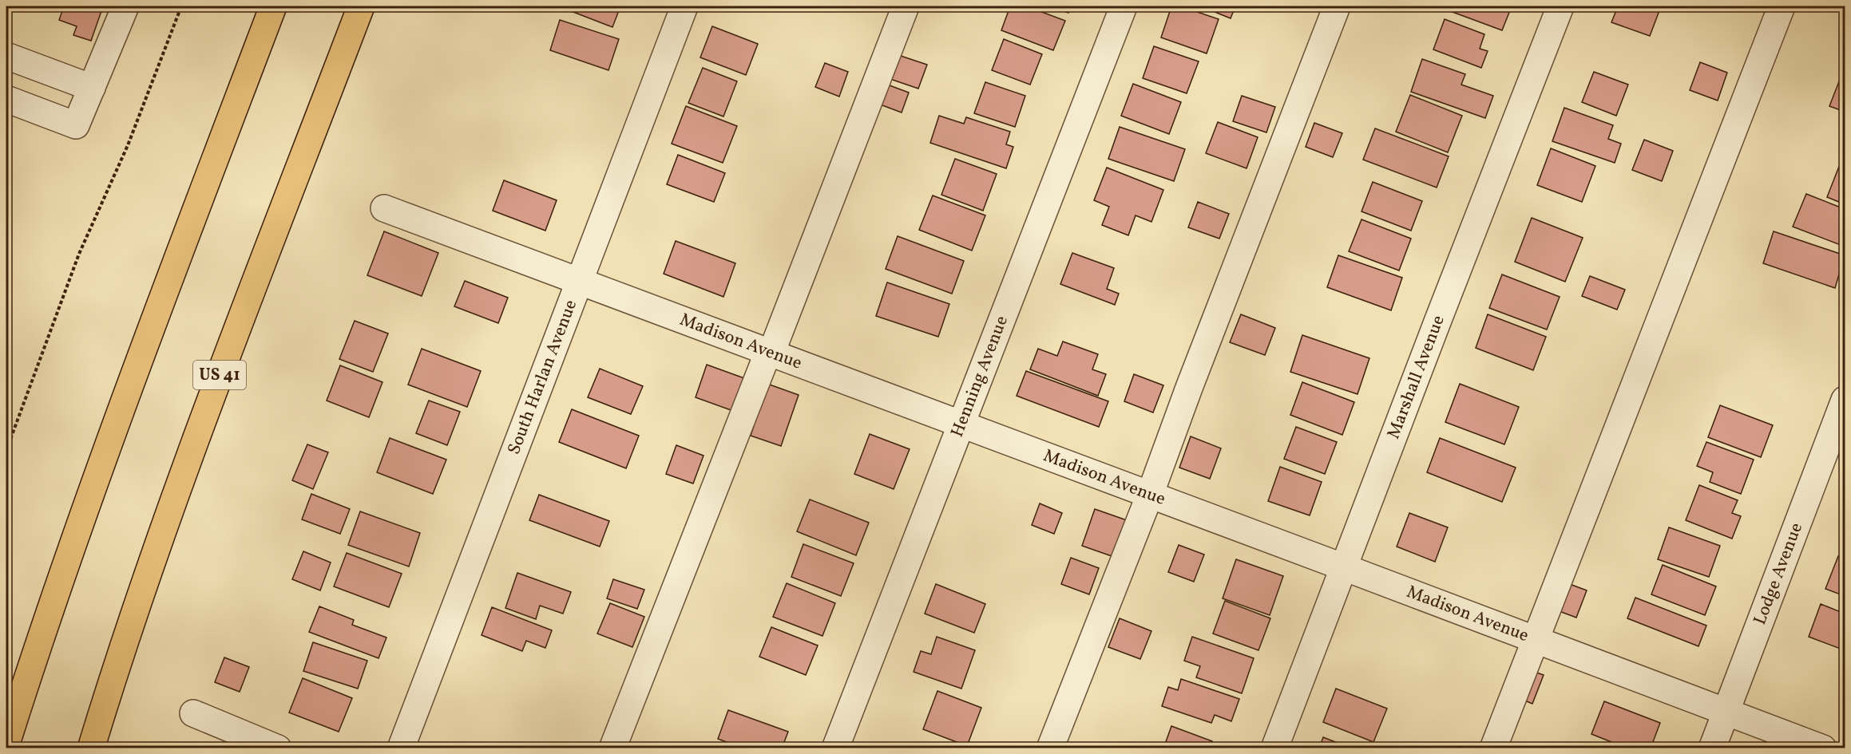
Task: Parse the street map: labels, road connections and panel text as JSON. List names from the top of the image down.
{
  "streets": {
    "highway": ["US 41"],
    "street": [
      "Madison Avenue",
      "South Harlan Avenue",
      "Marshall Avenue",
      "Henning Avenue",
      "Lodge Avenue"
    ]
  },
  "crossings": [
    ["Madison Avenue", "South Harlan Avenue"],
    ["Madison Avenue", "Marshall Avenue"],
    ["Madison Avenue", "Henning Avenue"],
    ["Madison Avenue", "Lodge Avenue"]
  ]
}
